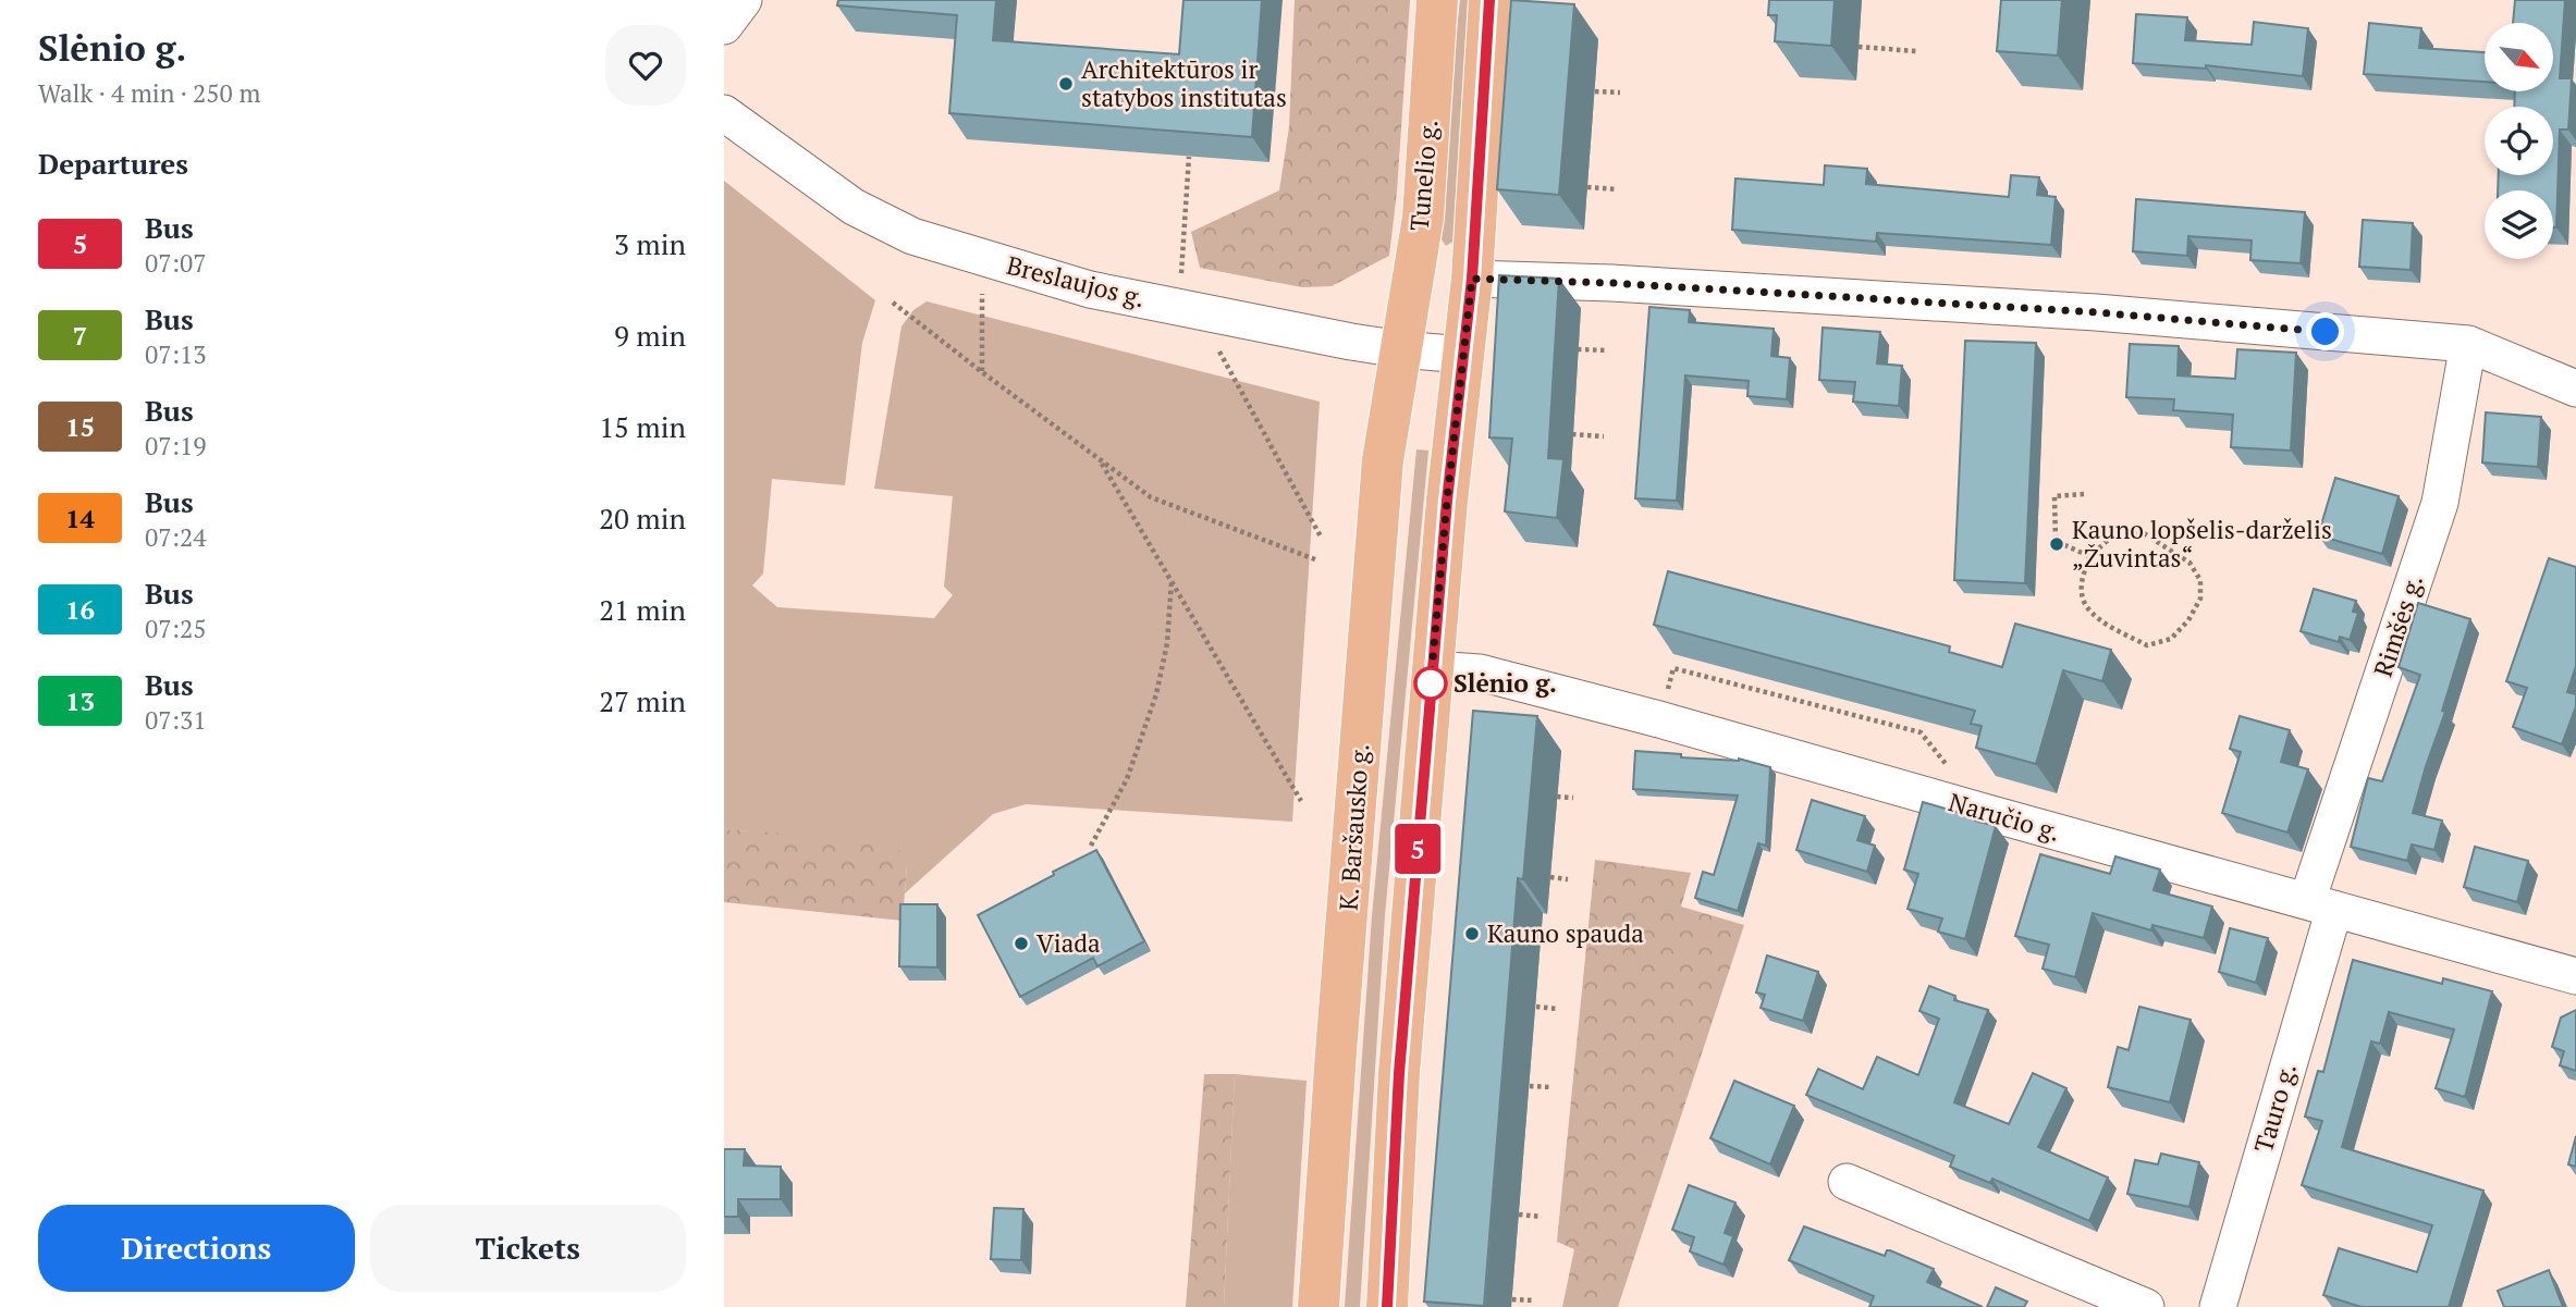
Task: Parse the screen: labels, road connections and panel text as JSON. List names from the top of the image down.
{
  "streets": {
    "main road": ["Tunelio g.", "K. Baršausko g."],
    "street": [
      "Breslaujos g.",
      "Rimšės g.",
      "Naručio g.",
      "Tauro g."
    ]
  },
  "crossings": [
    ["Tunelio g.", "Breslaujos g."],
    ["Tunelio g.", "K. Baršausko g."],
    ["Breslaujos g.", "K. Baršausko g."],
    ["Rimšės g.", "Naručio g."],
    ["Rimšės g.", "Tauro g."],
    ["Naručio g.", "Tauro g."]
  ],
  "places": [
    "Architektūros ir statybos institutas",
    "Kauno lopšelis-darželis „Žuvintas“",
    "Slėnio g.",
    "Kauno spauda",
    "Viada"
  ],
  "lines": ["bus line 5"],
  "north": "bottom right",
  "page": {
    "heading": [
      ["Slėnio g.", "Walk · 4 min · 250 m"],
      "Departures"
    ],
    "on_map": "5",
    "list": [
      {
        "mark": "5",
        "name": "Bus",
        "note": "07:07",
        "value": "3 min"
      },
      {
        "mark": "7",
        "name": "Bus",
        "note": "07:13",
        "value": "9 min"
      },
      {
        "mark": "15",
        "name": "Bus",
        "note": "07:19",
        "value": "15 min"
      },
      {
        "mark": "14",
        "name": "Bus",
        "note": "07:24",
        "value": "20 min"
      },
      {
        "mark": "16",
        "name": "Bus",
        "note": "07:25",
        "value": "21 min"
      },
      {
        "mark": "13",
        "name": "Bus",
        "note": "07:31",
        "value": "27 min"
      }
    ],
    "buttons": ["Directions", "Tickets"]
  }
}
